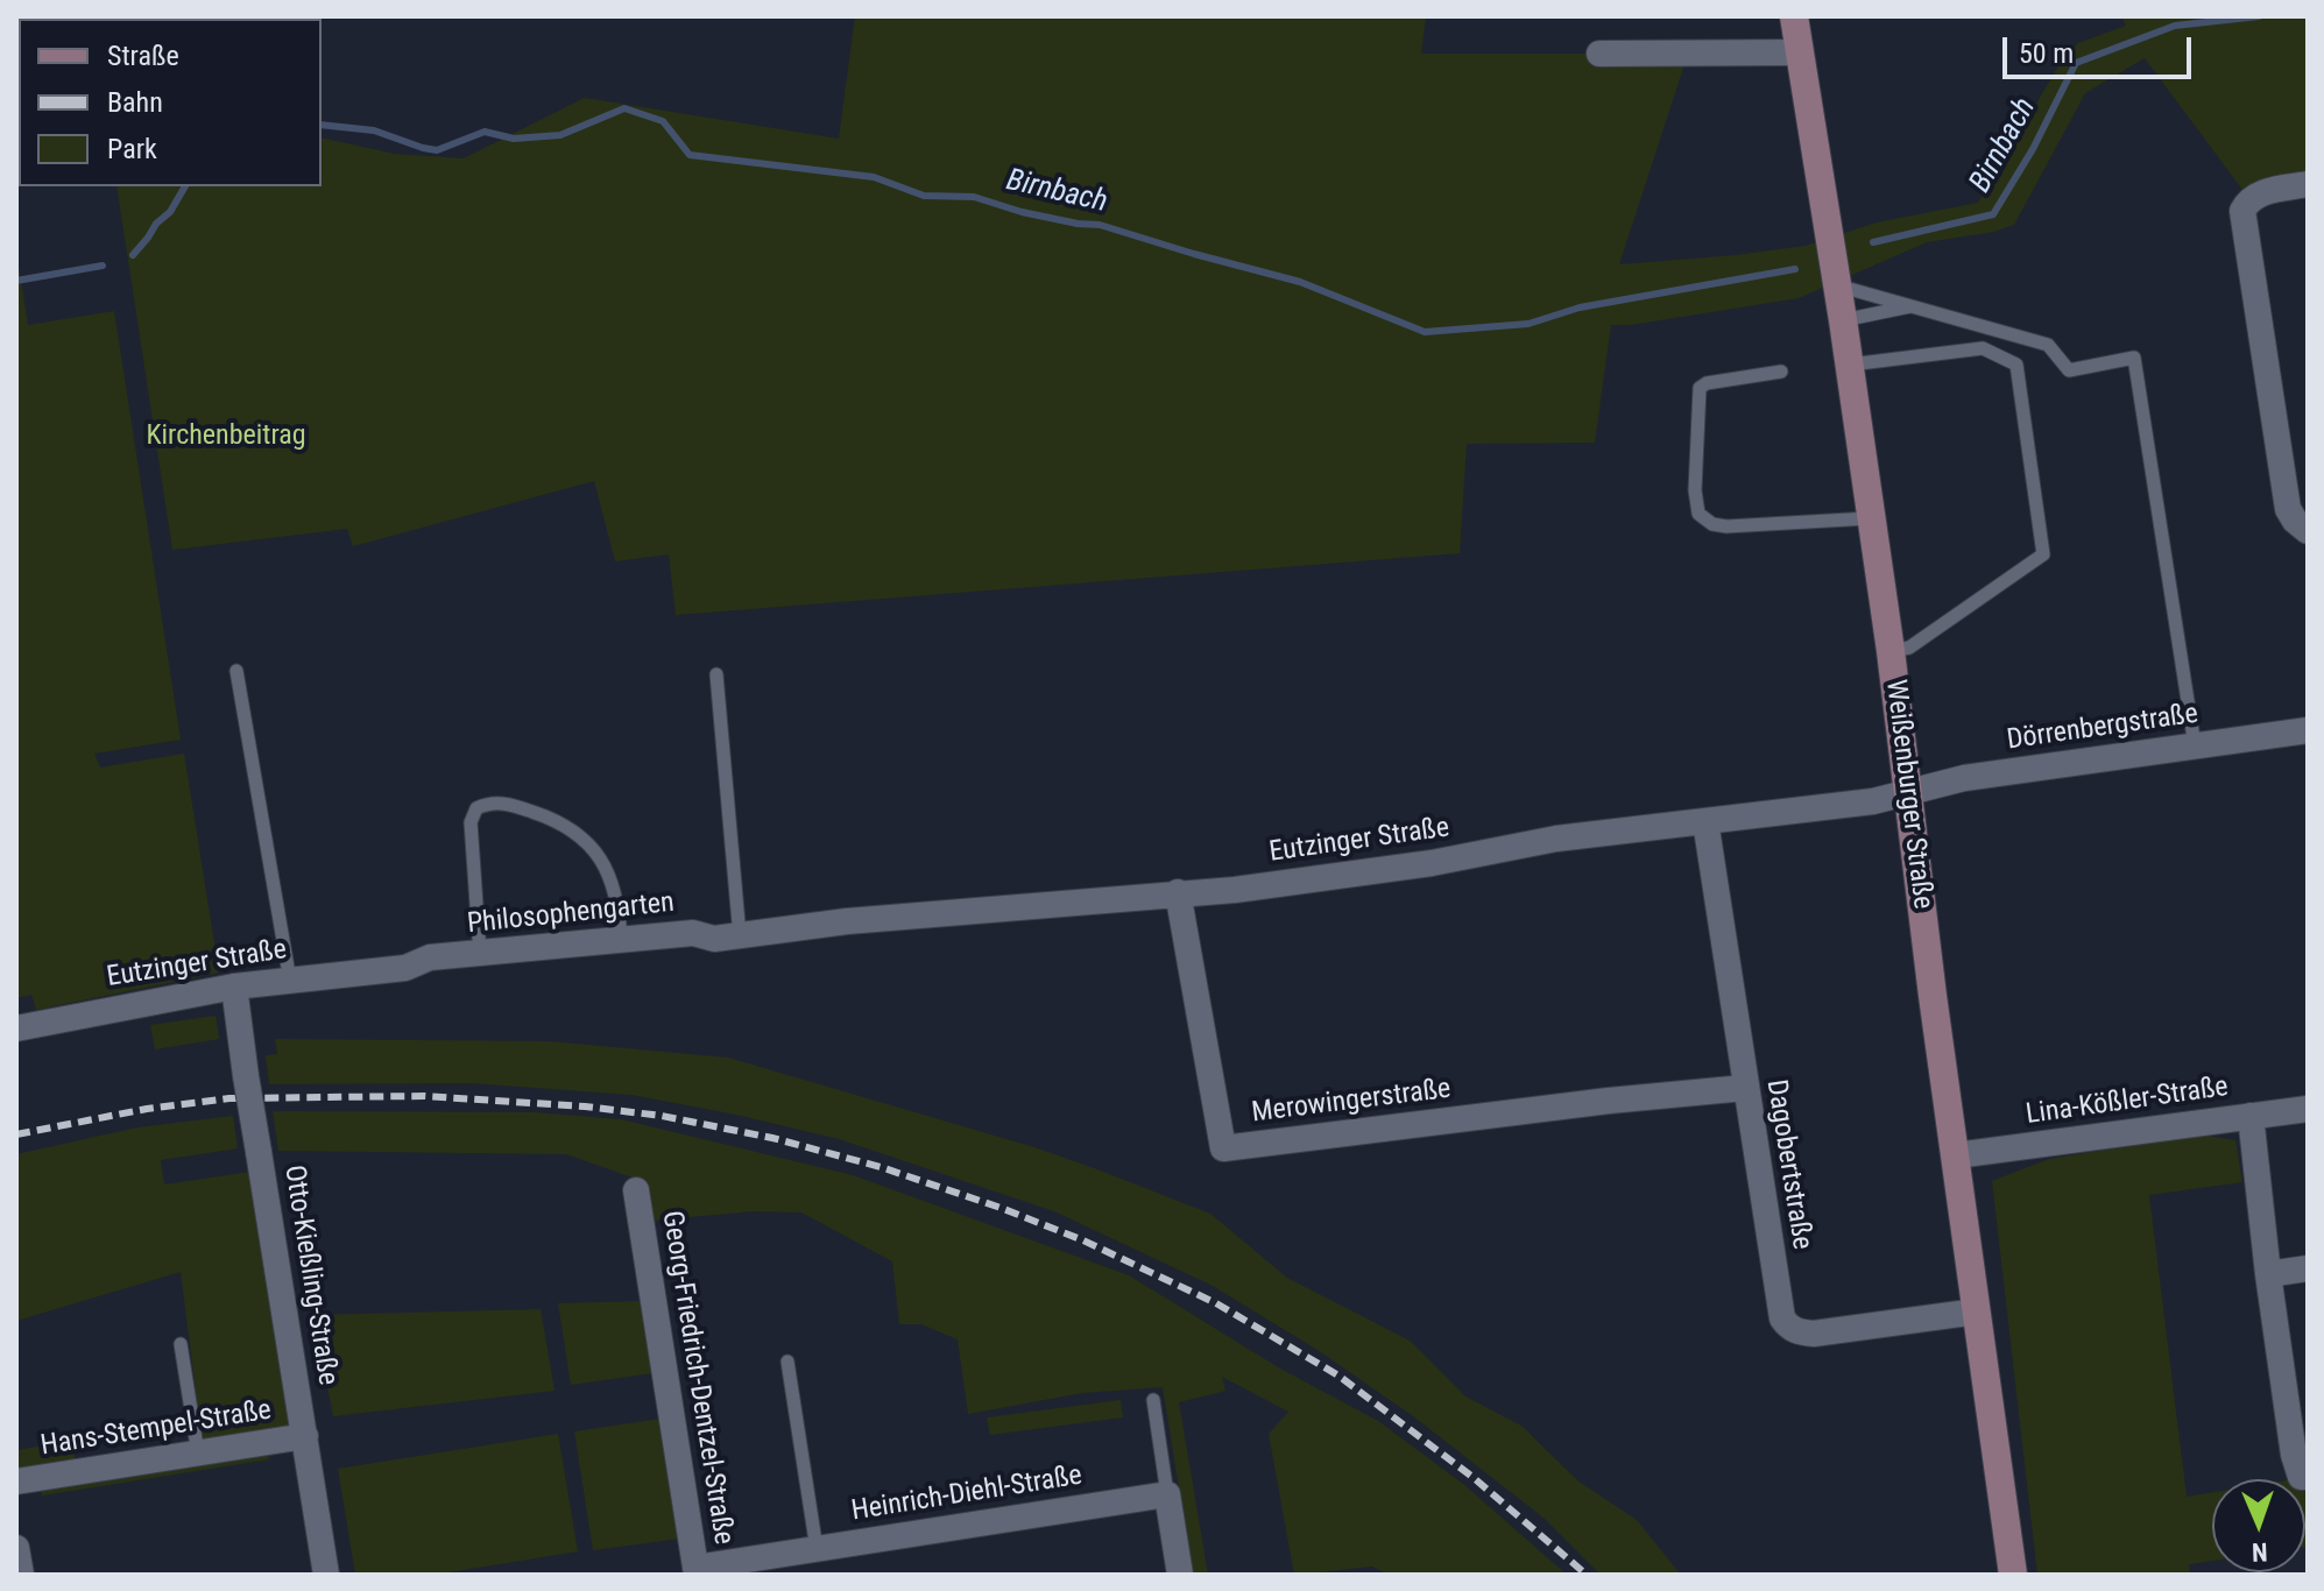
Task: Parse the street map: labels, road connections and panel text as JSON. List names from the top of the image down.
{
  "streets": {
    "street": [
      "Dörrenbergstraße",
      "Weißenburger Straße",
      "Eutzinger Straße",
      "Philosophengarten",
      "Merowingerstraße",
      "Lina-Kößler-Straße",
      "Dagobertstraße",
      "Otto-Kießling-Straße",
      "Georg-Friedrich-Dentzel-Straße",
      "Hans-Stempel-Straße",
      "Heinrich-Diehl-Straße"
    ]
  },
  "crossings": [
    ["Dörrenbergstraße", "Weißenburger Straße"],
    ["Dörrenbergstraße", "Eutzinger Straße"],
    ["Weißenburger Straße", "Eutzinger Straße"],
    ["Weißenburger Straße", "Lina-Kößler-Straße"],
    ["Weißenburger Straße", "Dagobertstraße"],
    ["Eutzinger Straße", "Philosophengarten"],
    ["Eutzinger Straße", "Merowingerstraße"],
    ["Eutzinger Straße", "Dagobertstraße"],
    ["Eutzinger Straße", "Otto-Kießling-Straße"],
    ["Merowingerstraße", "Dagobertstraße"],
    ["Otto-Kießling-Straße", "Hans-Stempel-Straße"],
    ["Georg-Friedrich-Dentzel-Straße", "Heinrich-Diehl-Straße"]
  ],
  "water": ["Birnbach"],
  "parks": ["Kirchenbeitrag"],
  "legend": ["Straße", "Bahn", "Park"],
  "scale_bar": "50 m",
  "north": "bottom"
}
